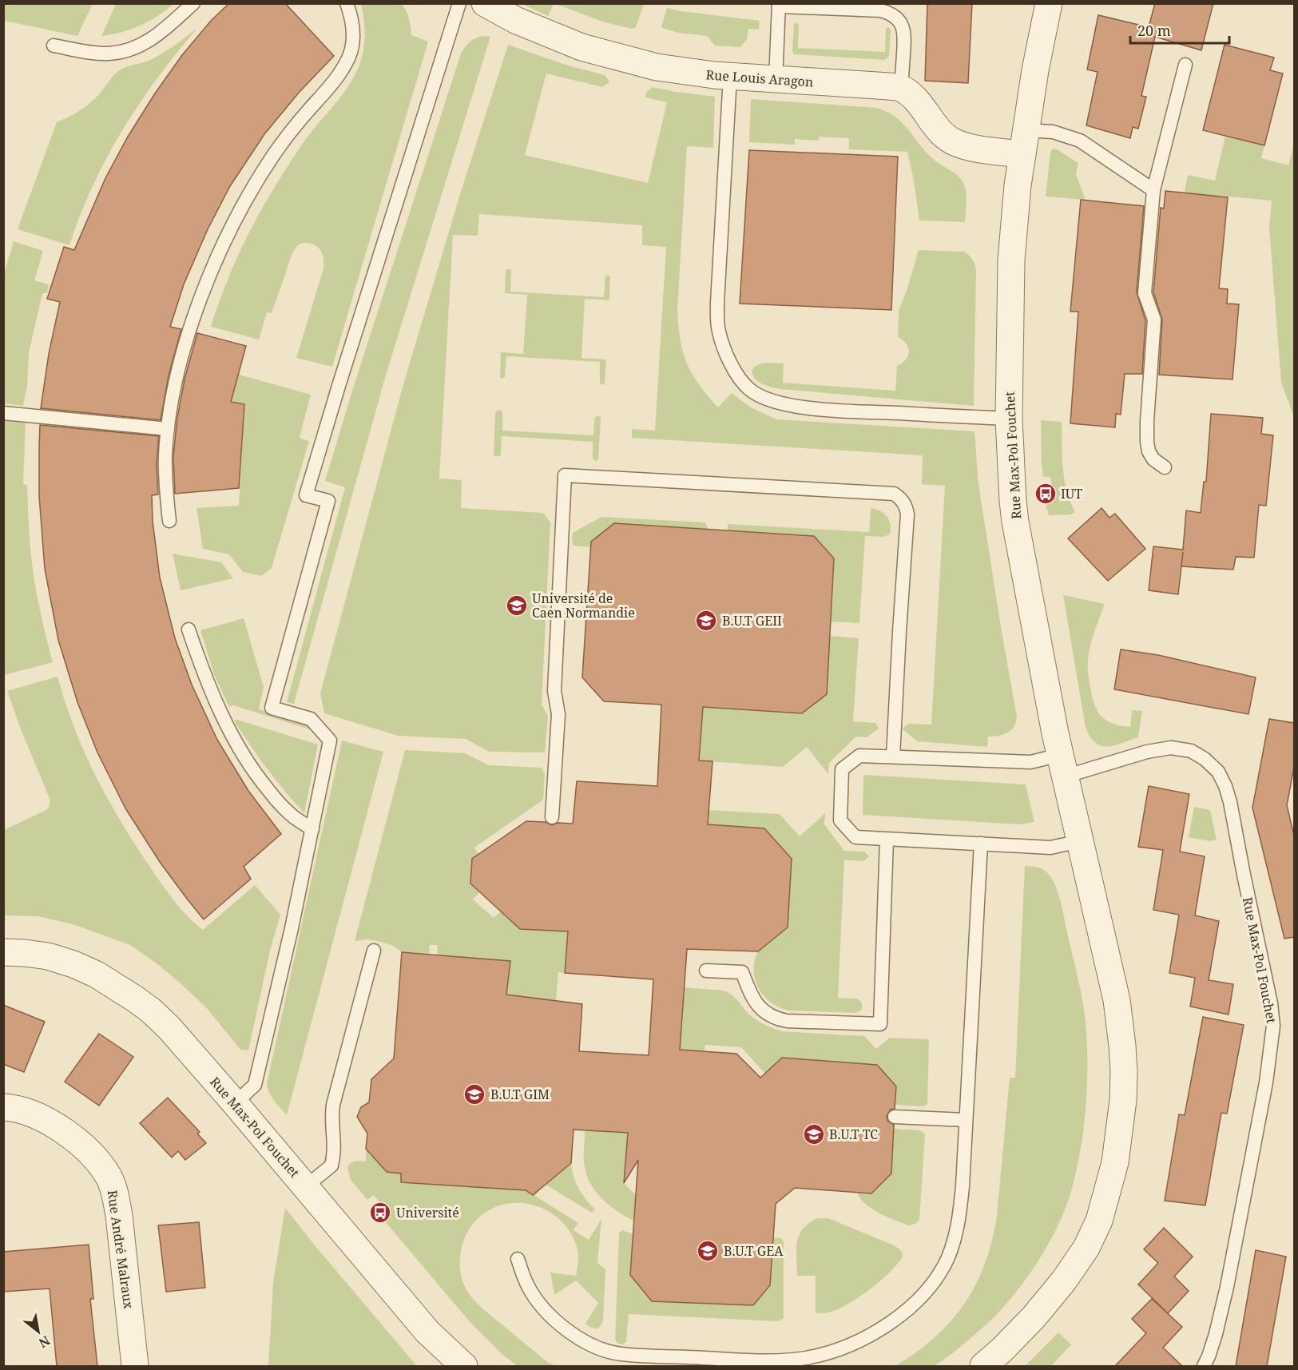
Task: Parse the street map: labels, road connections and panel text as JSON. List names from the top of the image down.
{
  "streets": {
    "street": ["Rue Louis Aragon", "Rue Max-Pol Fouchet", "Rue André Malraux"]
  },
  "places": {
    "bus stop": ["IUT", "Université"],
    "school or university": [
      "Université de Caen Normandie",
      "B.U.T GEII",
      "B.U.T GIM",
      "B.U.T TC",
      "B.U.T GEA"
    ]
  },
  "scale_bar": "20 m",
  "north": "bottom right"
}
